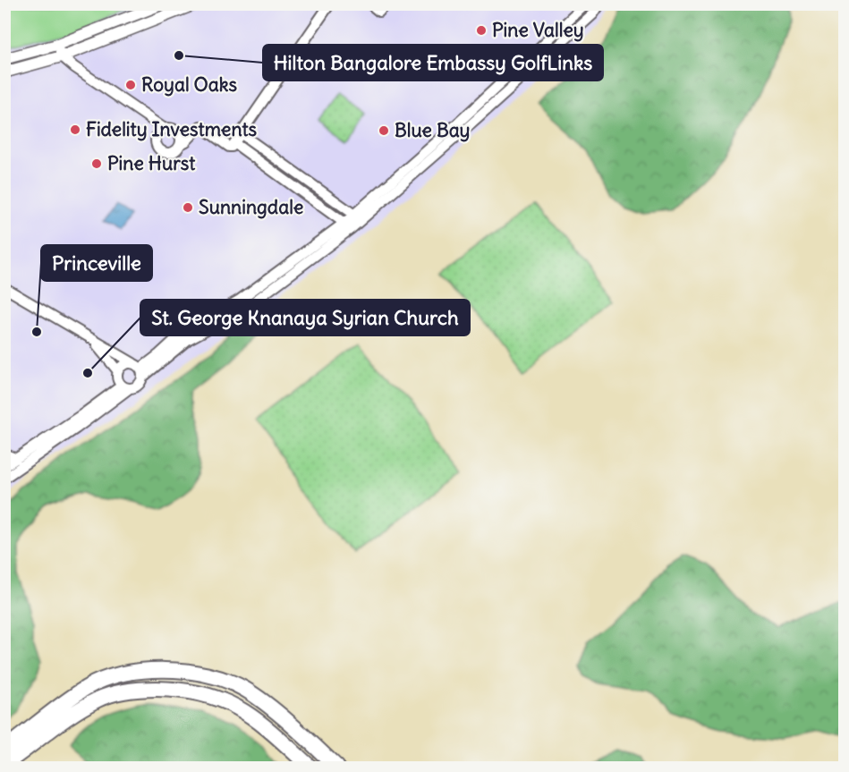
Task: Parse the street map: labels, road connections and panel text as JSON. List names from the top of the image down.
{
  "places": [
    "Pine Valley",
    "Hilton Bangalore Embassy GolfLinks",
    "Royal Oaks",
    "Fidelity Investments",
    "Blue Bay",
    "Pine Hurst",
    "Sunningdale",
    "Princeville",
    "St. George Knanaya Syrian Church"
  ]
}
